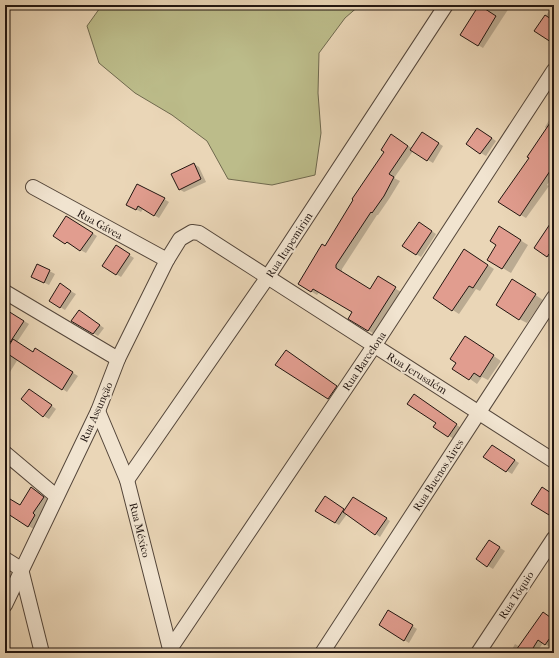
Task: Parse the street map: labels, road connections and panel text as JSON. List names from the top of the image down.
{
  "streets": {
    "street": [
      "Rua Gávea",
      "Rua Itapemirim",
      "Rua Barcelona",
      "Rua Jerusalém",
      "Rua Assunção",
      "Rua Buenos Aires",
      "Rua México",
      "Rua Tóquio"
    ]
  },
  "crossings": [
    ["Rua Gávea", "Rua Assunção"],
    ["Rua Itapemirim", "Rua Jerusalém"],
    ["Rua Itapemirim", "Rua México"],
    ["Rua Barcelona", "Rua Jerusalém"],
    ["Rua Barcelona", "Rua México"],
    ["Rua Jerusalém", "Rua Assunção"],
    ["Rua Jerusalém", "Rua Buenos Aires"],
    ["Rua Assunção", "Rua México"]
  ]
}
